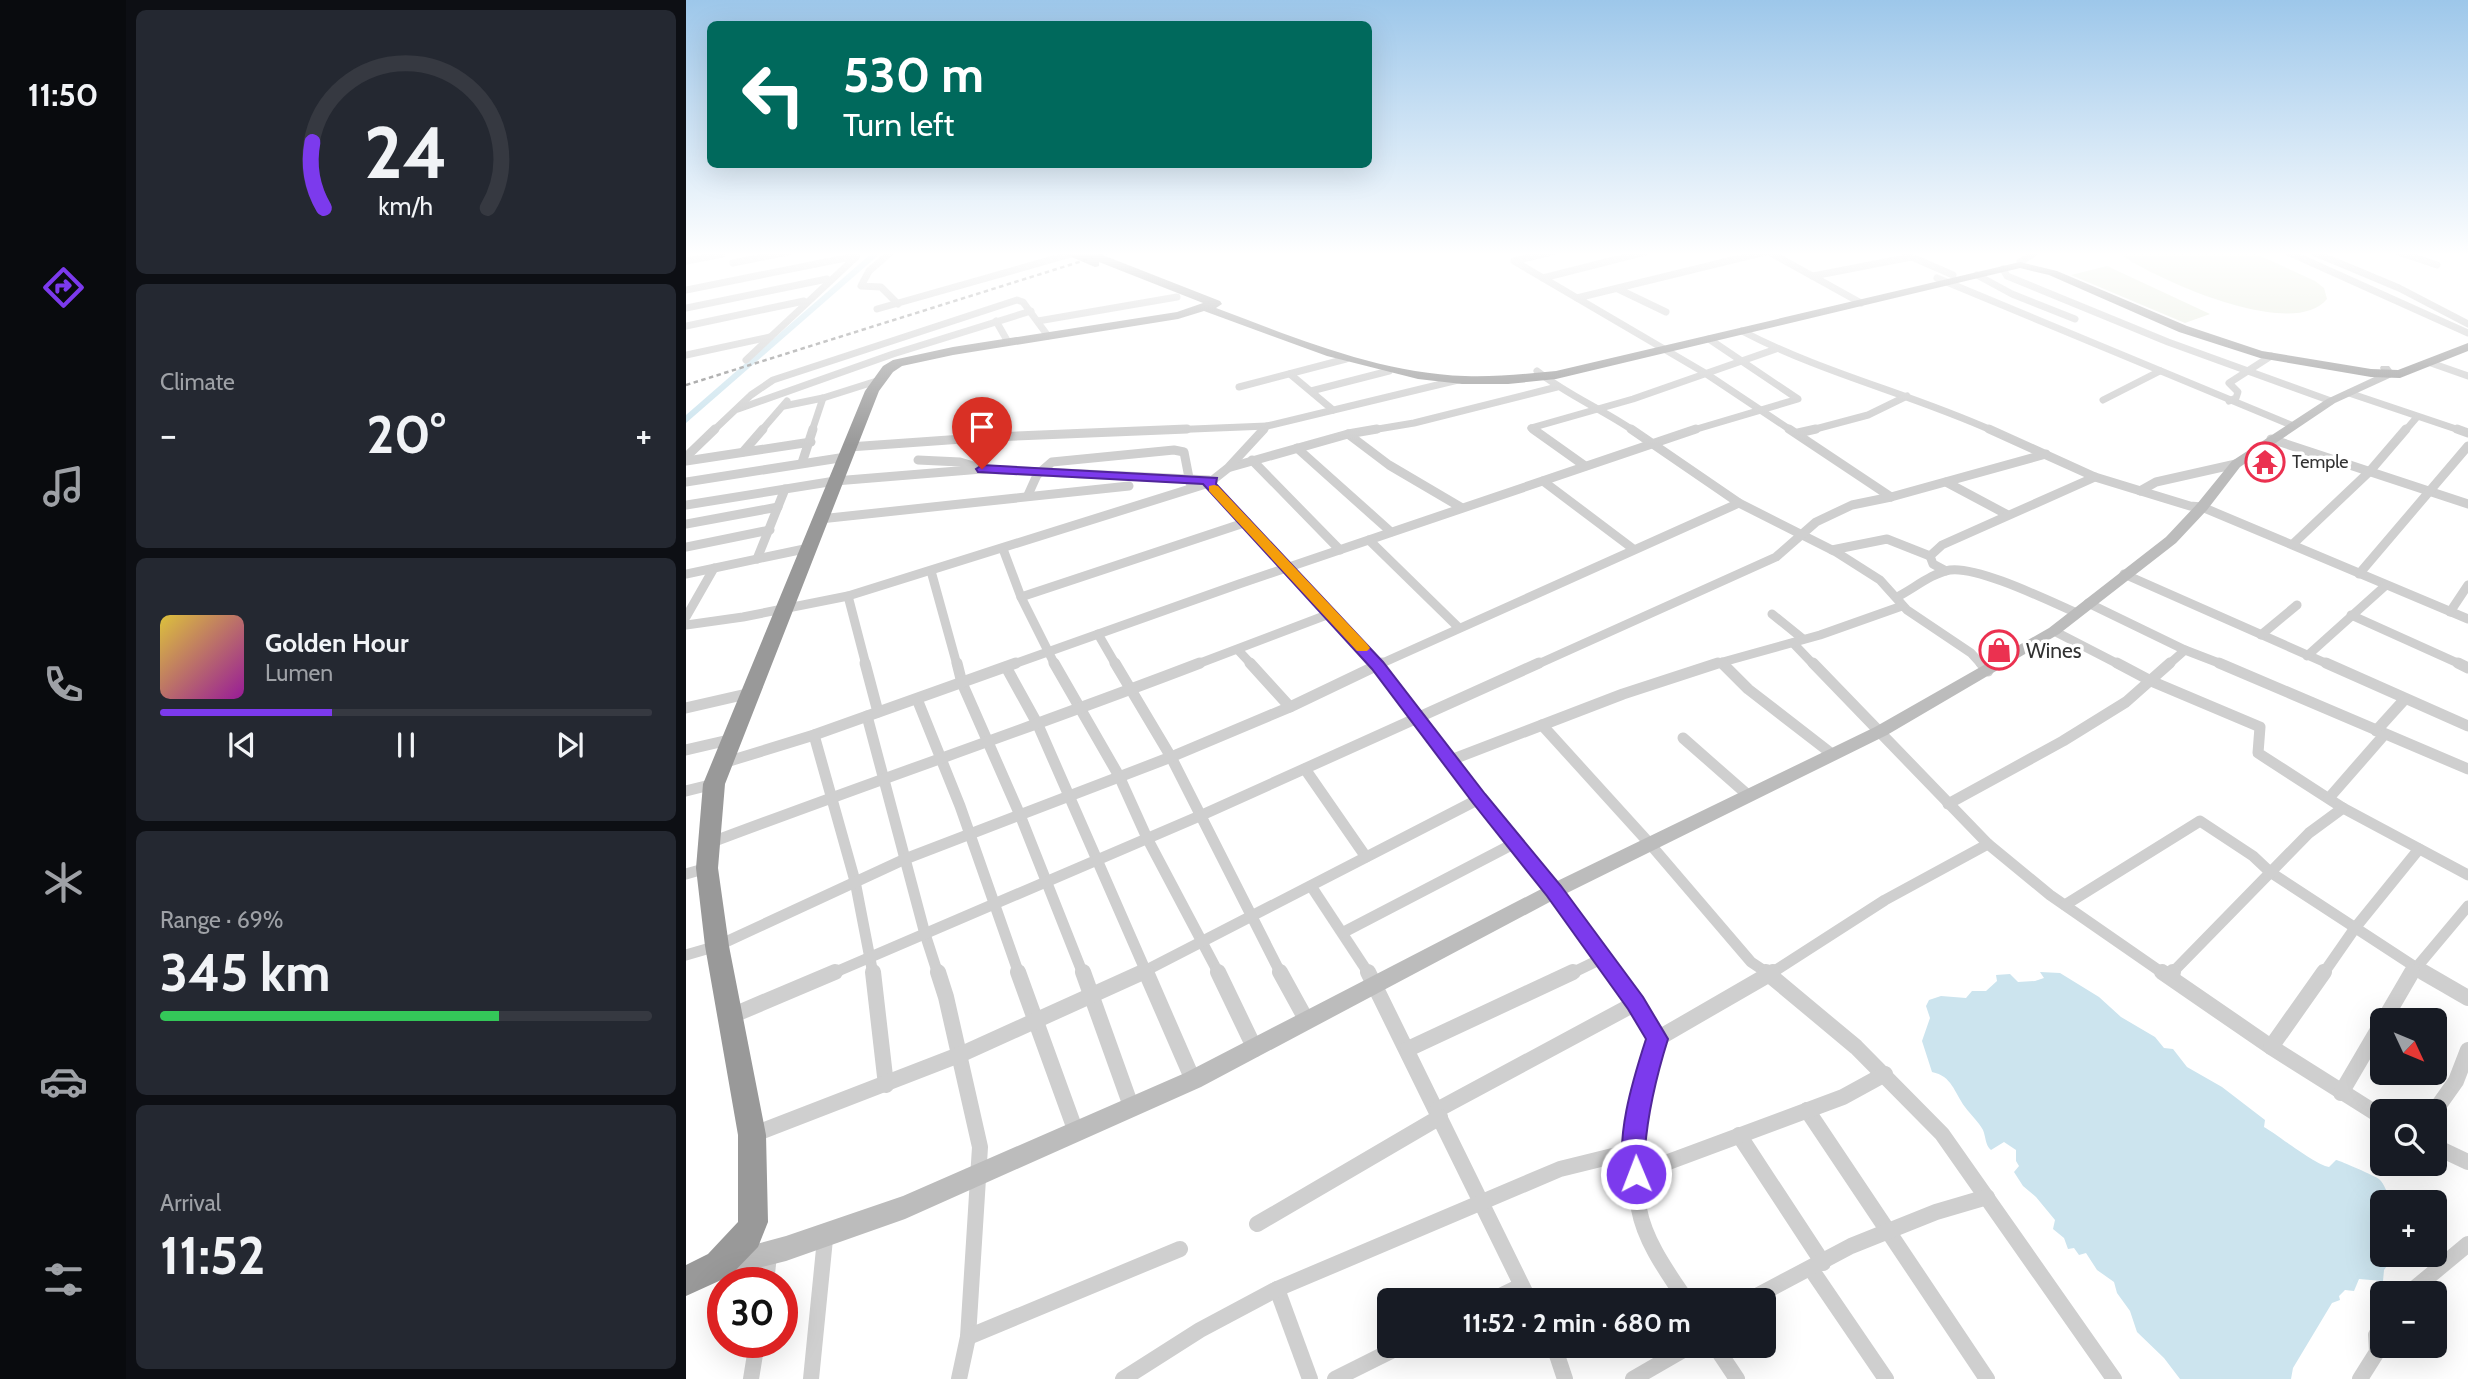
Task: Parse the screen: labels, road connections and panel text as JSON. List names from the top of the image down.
{
  "places": {
    "temple": ["Temple"],
    "shop": ["Wines"]
  },
  "north": "bottom right",
  "page": {
    "tabs": "11:50",
    "turn": ["530 m", "Turn left"],
    "tile": [
      "Climate",
      ["Range · 69%", "345 km"],
      ["Arrival", "11:52"]
    ],
    "heat": ["−", "20°", "+"],
    "song": ["Golden Hour", "Lumen"],
    "map_buttons": ["+", "−"],
    "limit": "30",
    "trip": "11:52 · 2 min · 680 m",
    "gauge": ["24", "km/h"]
  }
}
